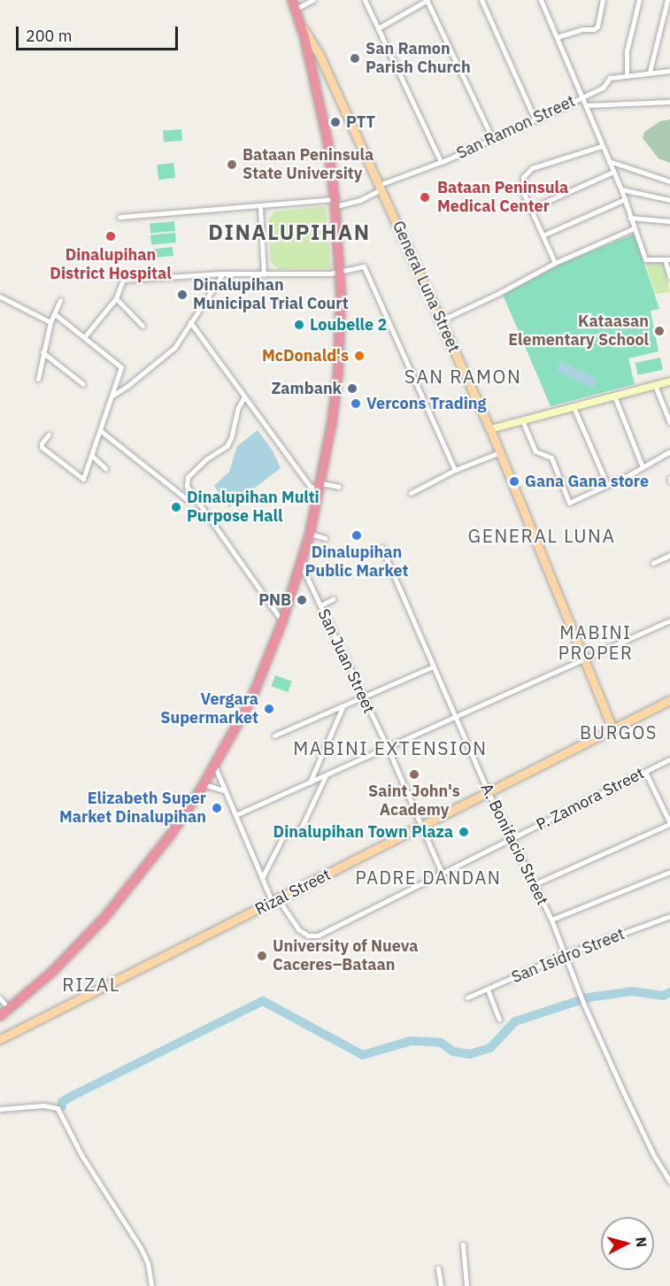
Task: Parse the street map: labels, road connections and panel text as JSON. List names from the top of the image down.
{
  "streets": {
    "main road": ["General Luna Street", "Rizal Street"],
    "street": [
      "San Ramon Street",
      "San Juan Street",
      "P. Zamora Street",
      "A. Bonifacio Street",
      "San Isidro Street"
    ]
  },
  "crossings": [
    ["San Ramon Street", "General Luna Street"],
    ["General Luna Street", "Rizal Street"],
    ["San Juan Street", "P. Zamora Street"],
    ["San Juan Street", "Rizal Street"],
    ["P. Zamora Street", "A. Bonifacio Street"],
    ["P. Zamora Street", "Rizal Street"],
    ["A. Bonifacio Street", "Rizal Street"],
    ["A. Bonifacio Street", "San Isidro Street"]
  ],
  "districts": [
    "DINALUPIHAN",
    "SAN RAMON",
    "GENERAL LUNA",
    "MABINI PROPER",
    "BURGOS",
    "MABINI EXTENSION",
    "PADRE DANDAN",
    "RIZAL"
  ],
  "places": [
    "San Ramon Parish Church",
    "PTT",
    "Bataan Peninsula State University",
    "Bataan Peninsula Medical Center",
    "Dinalupihan District Hospital",
    "Dinalupihan Municipal Trial Court",
    "Loubelle 2",
    "Kataasan Elementary School",
    "McDonald's",
    "Zambank",
    "Vercons Trading",
    "Gana Gana store",
    "Dinalupihan Multi Purpose Hall",
    "Dinalupihan Public Market",
    "PNB",
    "Vergara Supermarket",
    "Saint John's Academy",
    "Elizabeth Super Market Dinalupihan",
    "Dinalupihan Town Plaza",
    "University of Nueva Caceres–Bataan"
  ],
  "scale_bar": "200 m",
  "north": "right"
}
